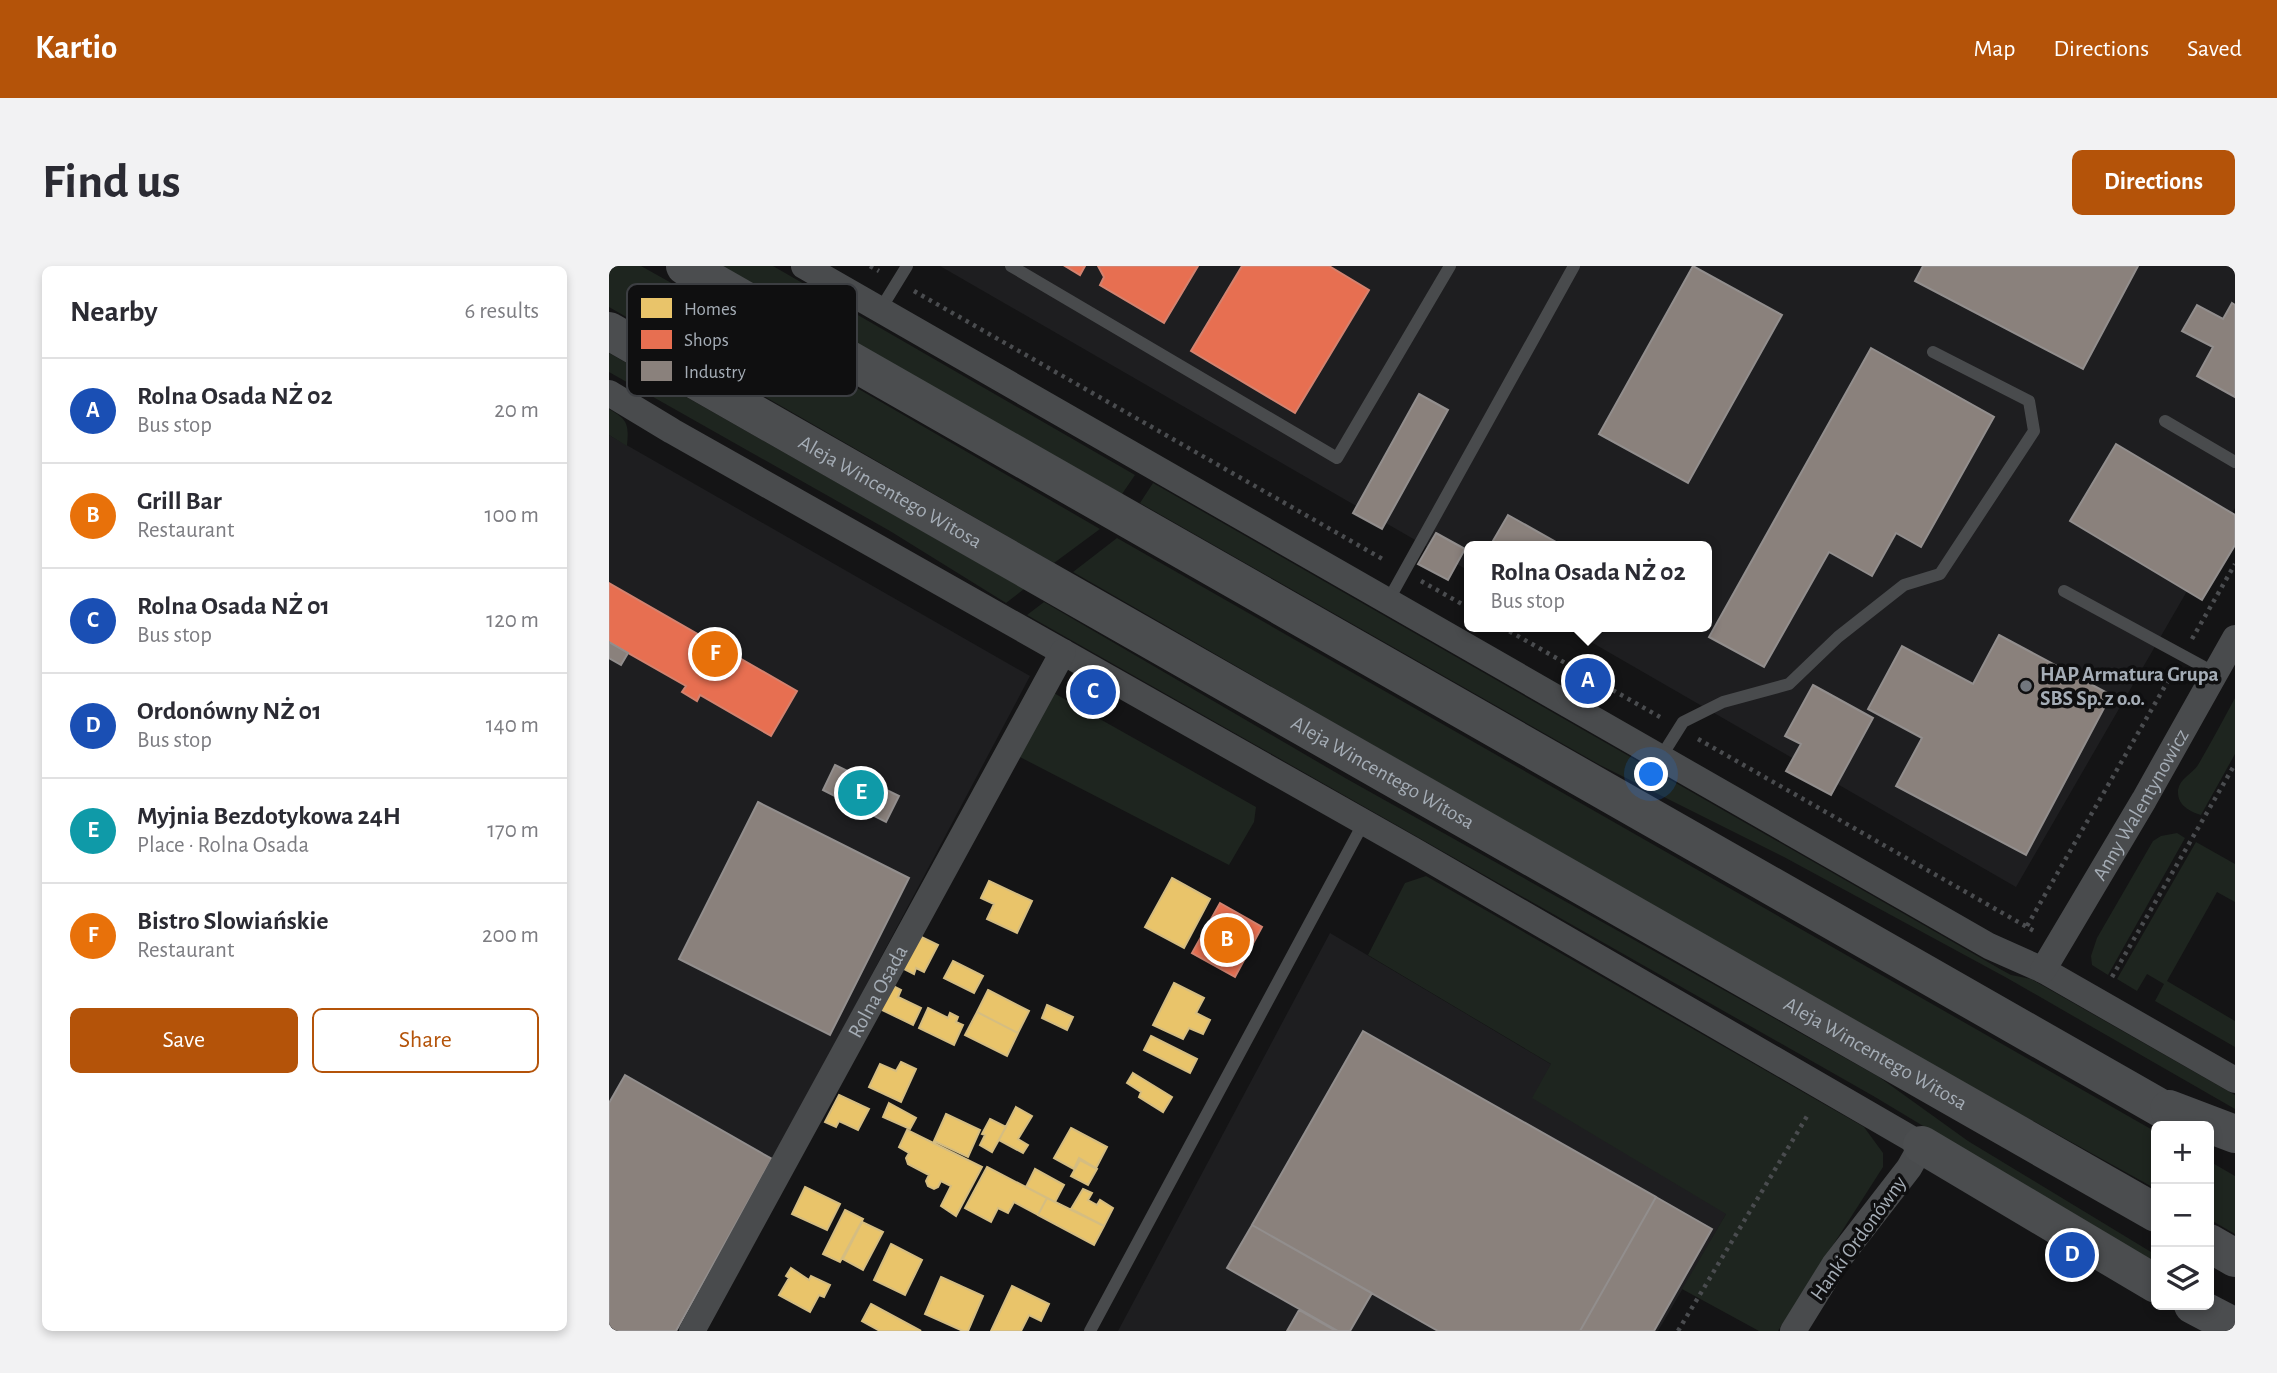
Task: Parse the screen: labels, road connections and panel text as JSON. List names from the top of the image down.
{
  "streets": {
    "main road": ["Aleja Wincentego Witosa"],
    "street": ["Anny Walentynowicz", "Rolna Osada", "Hanki Ordonówny"]
  },
  "places": ["HAP Armatura Grupa SBS Sp. z o.o."],
  "legend": ["Homes", "Shops", "Industry"],
  "page": {
    "header": "Kartio",
    "nav": ["Map", "Directions", "Saved"],
    "buttons": [
      "Directions",
      ["Save", "Share"]
    ],
    "title": "Find us",
    "heading": ["Nearby", "6 results"],
    "list": [
      {
        "mark": "A",
        "name": "Rolna Osada NŻ 02",
        "note": "Bus stop",
        "value": "20 m"
      },
      {
        "mark": "B",
        "name": "Grill Bar",
        "note": "Restaurant",
        "value": "100 m"
      },
      {
        "mark": "C",
        "name": "Rolna Osada NŻ 01",
        "note": "Bus stop",
        "value": "120 m"
      },
      {
        "mark": "D",
        "name": "Ordonówny NŻ 01",
        "note": "Bus stop",
        "value": "140 m"
      },
      {
        "mark": "E",
        "name": "Myjnia Bezdotykowa 24H",
        "note": "Place · Rolna Osada",
        "value": "170 m"
      },
      {
        "mark": "F",
        "name": "Bistro Slowiańskie",
        "note": "Restaurant",
        "value": "200 m"
      }
    ],
    "popup": ["Rolna Osada NŻ 02", "Bus stop"],
    "pins": [
      "F",
      "A",
      "C",
      "E",
      "B",
      "D"
    ],
    "map_buttons": ["+", "−"]
  }
}
